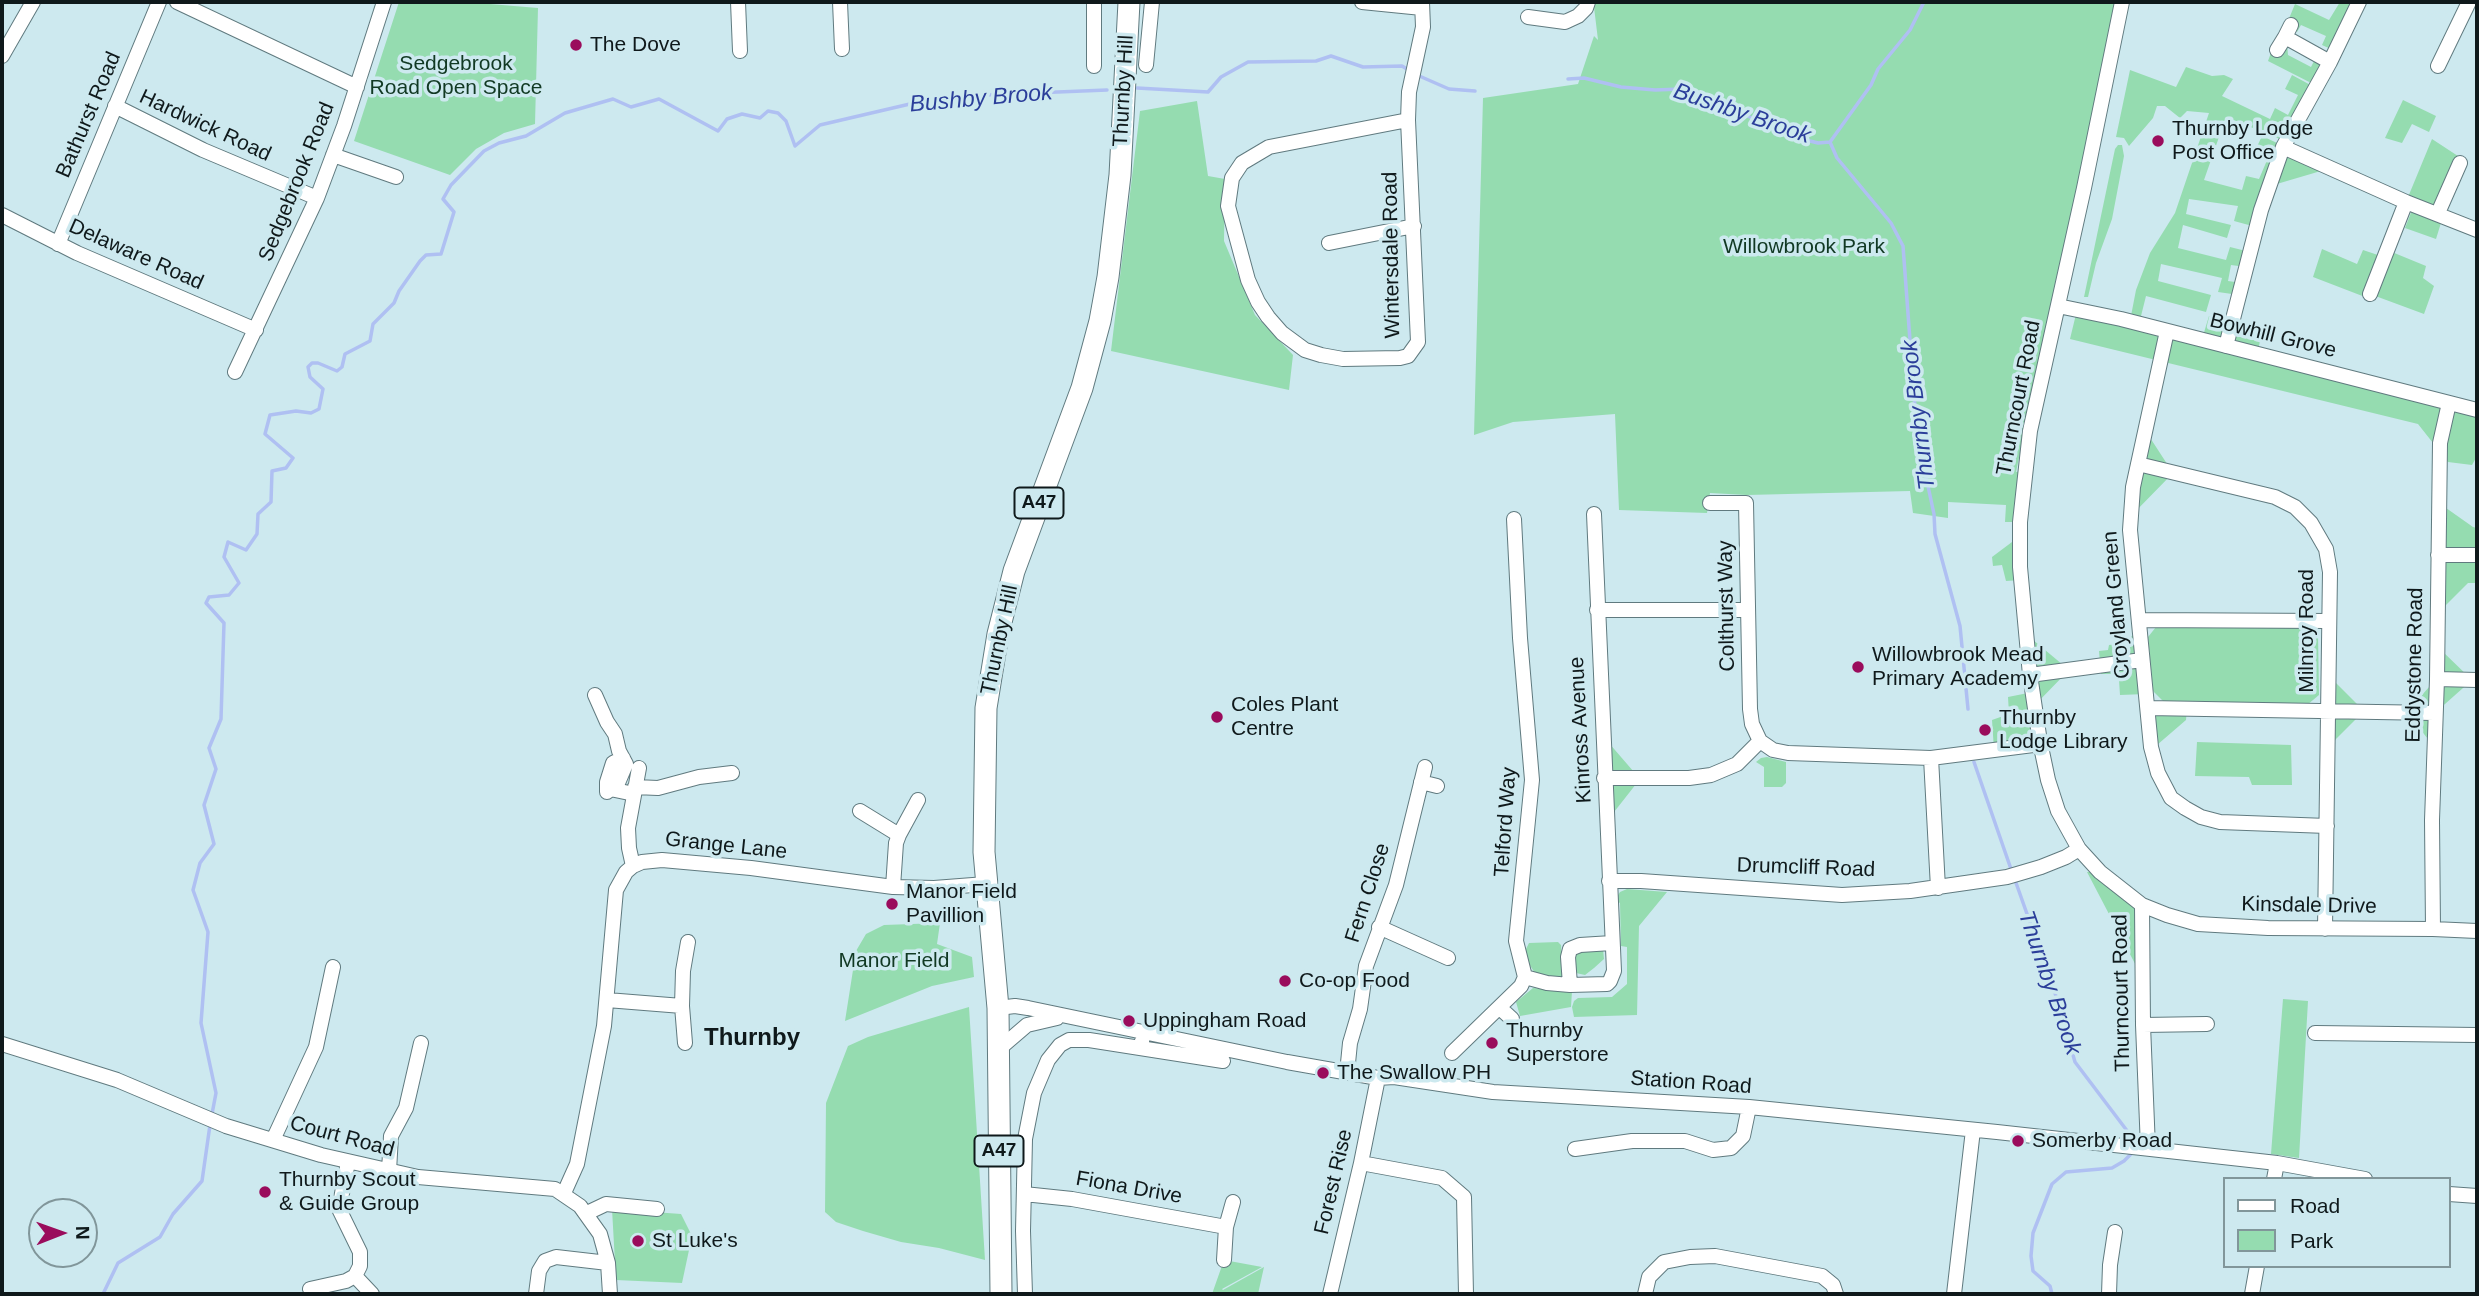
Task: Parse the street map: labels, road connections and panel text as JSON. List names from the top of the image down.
{
  "streets": {
    "highway": ["Thurnby Hill", "A47"],
    "street": [
      "Bathurst Road",
      "Hardwick Road",
      "Sedgebrook Road",
      "Delaware Road",
      "Wintersdale Road",
      "Bowhill Grove",
      "Thurncourt Road",
      "Croyland Green",
      "Colthurst Way",
      "Milnroy Road",
      "Eddystone Road",
      "Kinross Avenue",
      "Telford Way",
      "Grange Lane",
      "Drumcliff Road",
      "Fern Close",
      "Kinsdale Drive",
      "Station Road",
      "Court Road",
      "Forest Rise",
      "Fiona Drive"
    ]
  },
  "crossings": [
    ["Thurnby Hill", "Grange Lane"],
    ["Thurnby Hill", "Station Road"],
    ["Bathurst Road", "Hardwick Road"],
    ["Bathurst Road", "Delaware Road"],
    ["Hardwick Road", "Sedgebrook Road"],
    ["Sedgebrook Road", "Delaware Road"],
    ["Bowhill Grove", "Thurncourt Road"],
    ["Bowhill Grove", "Croyland Green"],
    ["Bowhill Grove", "Eddystone Road"],
    ["Thurncourt Road", "Drumcliff Road"],
    ["Thurncourt Road", "Kinsdale Drive"],
    ["Thurncourt Road", "Station Road"],
    ["Croyland Green", "Milnroy Road"],
    ["Milnroy Road", "Kinsdale Drive"],
    ["Eddystone Road", "Kinsdale Drive"],
    ["Kinross Avenue", "Telford Way"],
    ["Kinross Avenue", "Drumcliff Road"],
    ["Fern Close", "Station Road"],
    ["Station Road", "Forest Rise"]
  ],
  "districts": ["Thurnby"],
  "water": ["Bushby Brook", "Thurnby Brook"],
  "parks": ["Sedgebrook Road Open Space", "Willowbrook Park", "Manor Field"],
  "places": [
    "The Dove",
    "Thurnby Lodge Post Office",
    "Willowbrook Mead Primary Academy",
    "Coles Plant Centre",
    "Thurnby Lodge Library",
    "Manor Field Pavillion",
    "Co-op Food",
    "Uppingham Road",
    "Thurnby Superstore",
    "The Swallow PH",
    "Somerby Road",
    "Thurnby Scout & Guide Group",
    "St Luke's"
  ],
  "legend": ["Road", "Park"],
  "north": "right"
}
